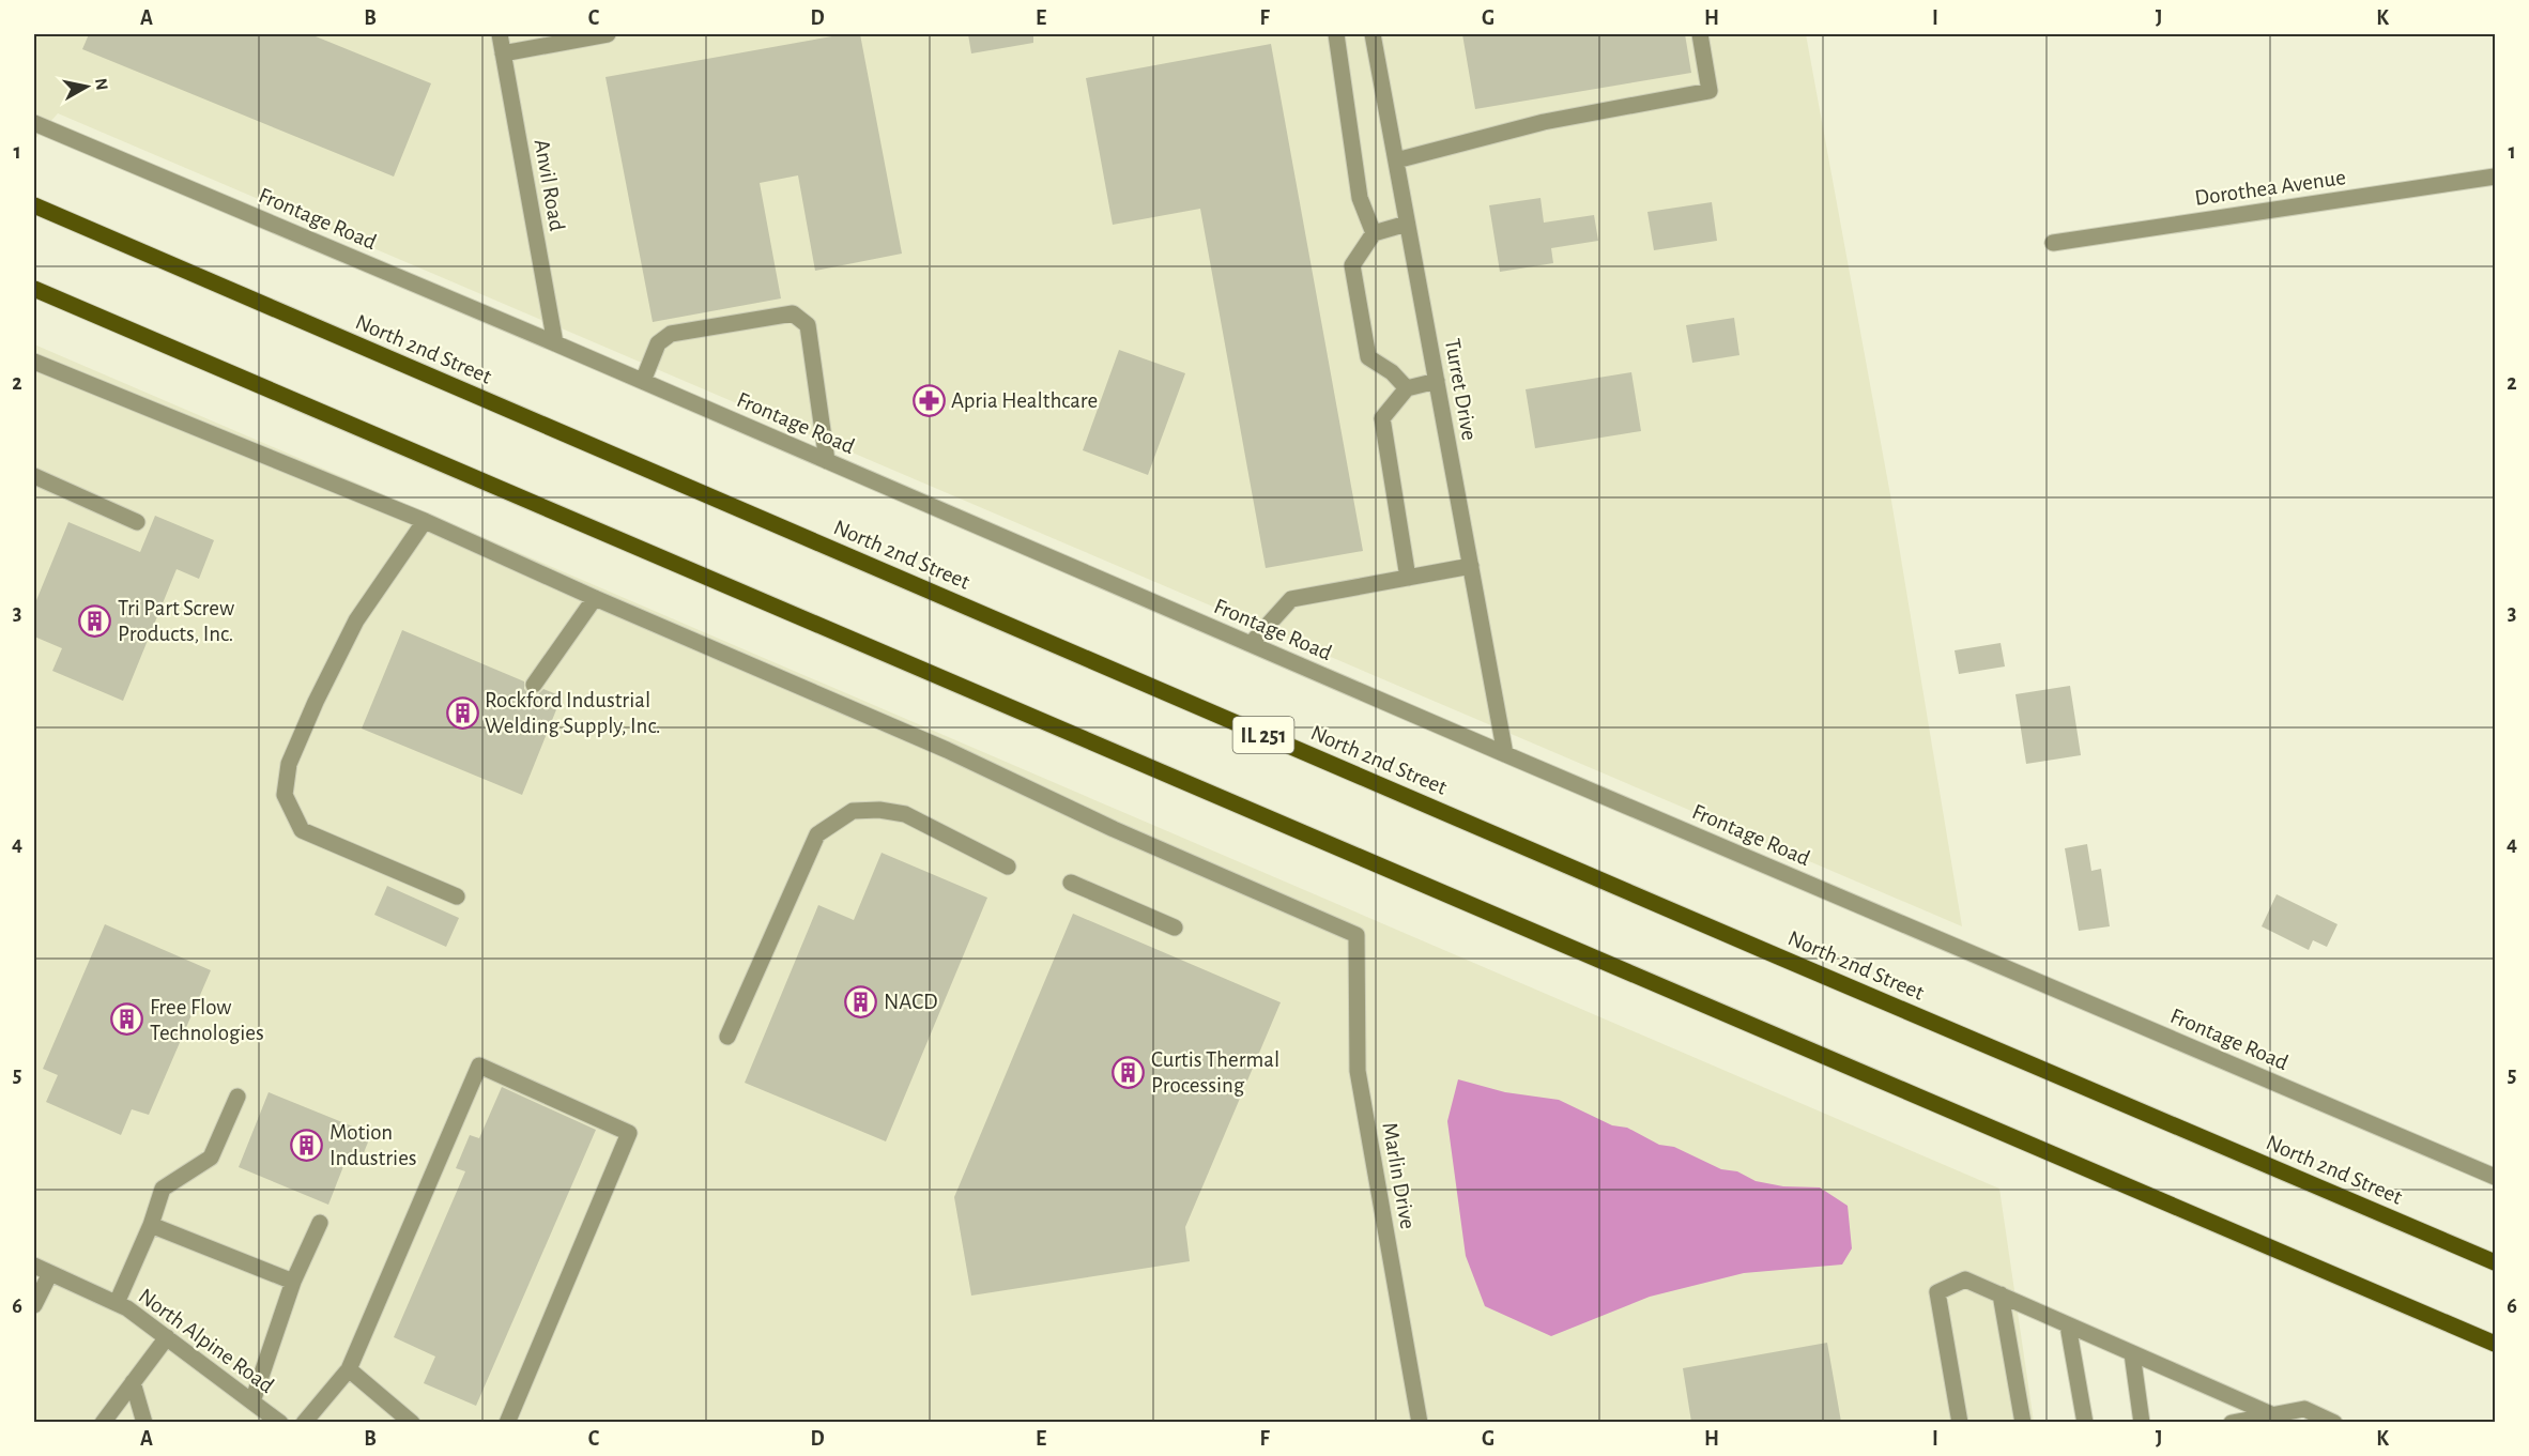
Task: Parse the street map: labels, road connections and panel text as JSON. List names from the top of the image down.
{
  "streets": {
    "main road": ["North 2nd Street", "IL 251"],
    "street": [
      "Anvil Road",
      "Dorothea Avenue",
      "Frontage Road",
      "Turret Drive",
      "Marlin Drive",
      "North Alpine Road"
    ]
  },
  "crossings": [
    ["Anvil Road", "Frontage Road"],
    ["Frontage Road", "Turret Drive"]
  ],
  "places": {
    "pharmacy": ["Apria Healthcare"],
    "building": [
      "Tri Part Screw Products, Inc.",
      "Rockford Industrial Welding Supply, Inc.",
      "NACD",
      "Free Flow Technologies",
      "Curtis Thermal Processing",
      "Motion Industries"
    ]
  },
  "north": "right",
  "grid": {
    "columns": [
      "A",
      "B",
      "C",
      "D",
      "E",
      "F",
      "G",
      "H",
      "I",
      "J",
      "K"
    ],
    "rows": [
      "1",
      "2",
      "3",
      "4",
      "5",
      "6"
    ]
  }
}
